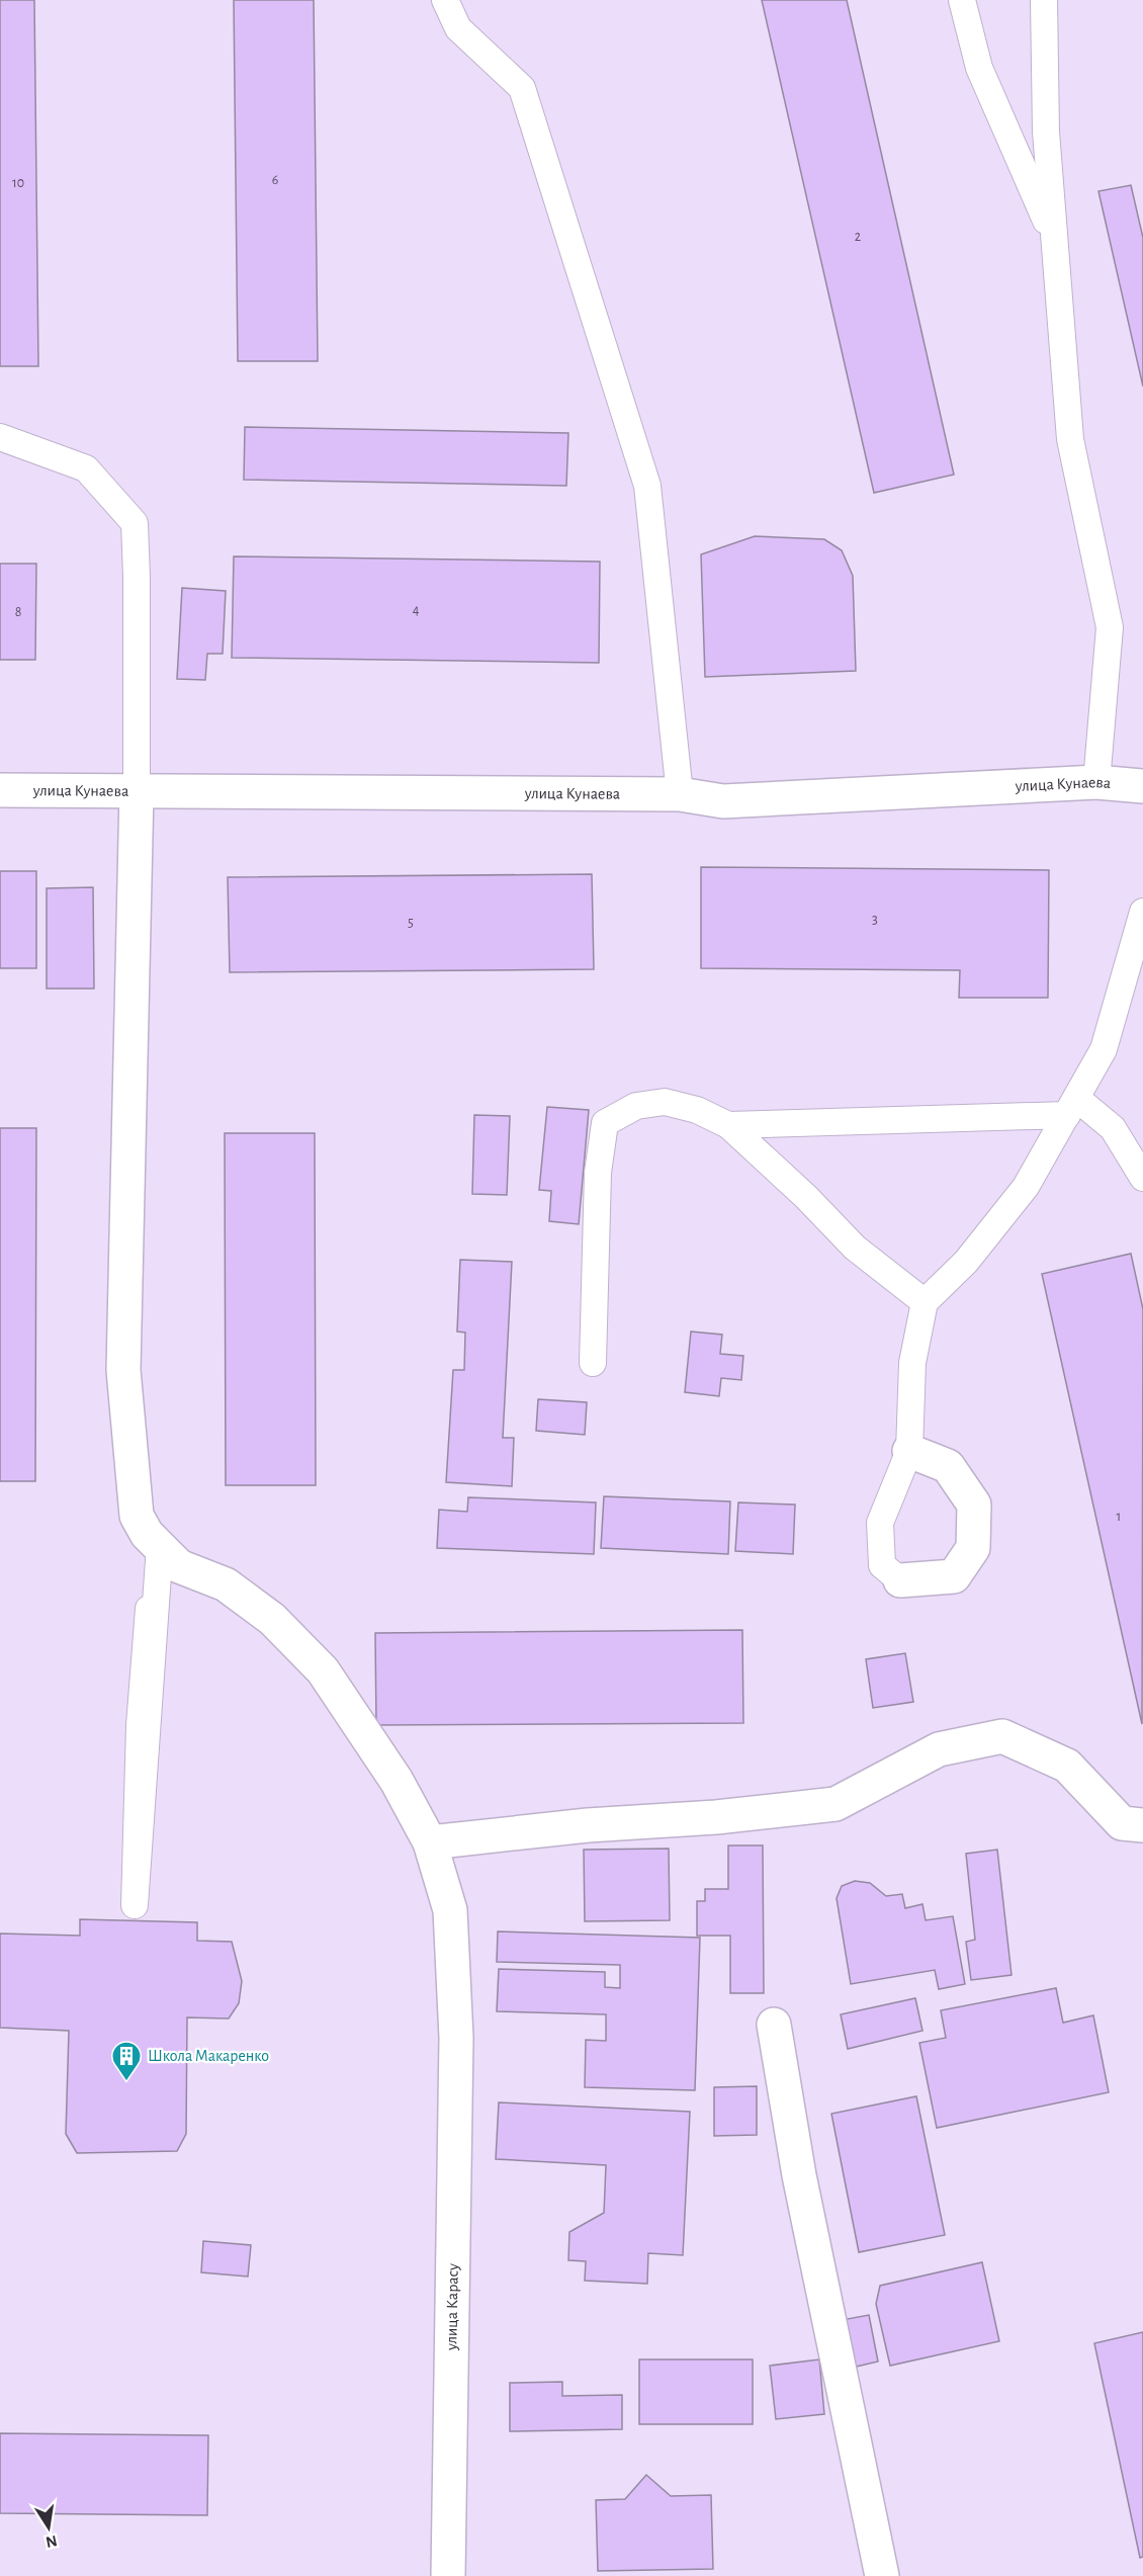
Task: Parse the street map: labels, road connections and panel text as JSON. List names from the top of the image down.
{
  "streets": {
    "street": ["улица Кунаева", "улица Карасу"]
  },
  "crossings": [
    ["улица Кунаева", "улица Карасу"]
  ],
  "places": {
    "building": ["Школа Макаренко"]
  },
  "house_numbers": [
    "6",
    "10",
    "2",
    "4",
    "8",
    "3",
    "5",
    "1"
  ],
  "north": "bottom"
}
